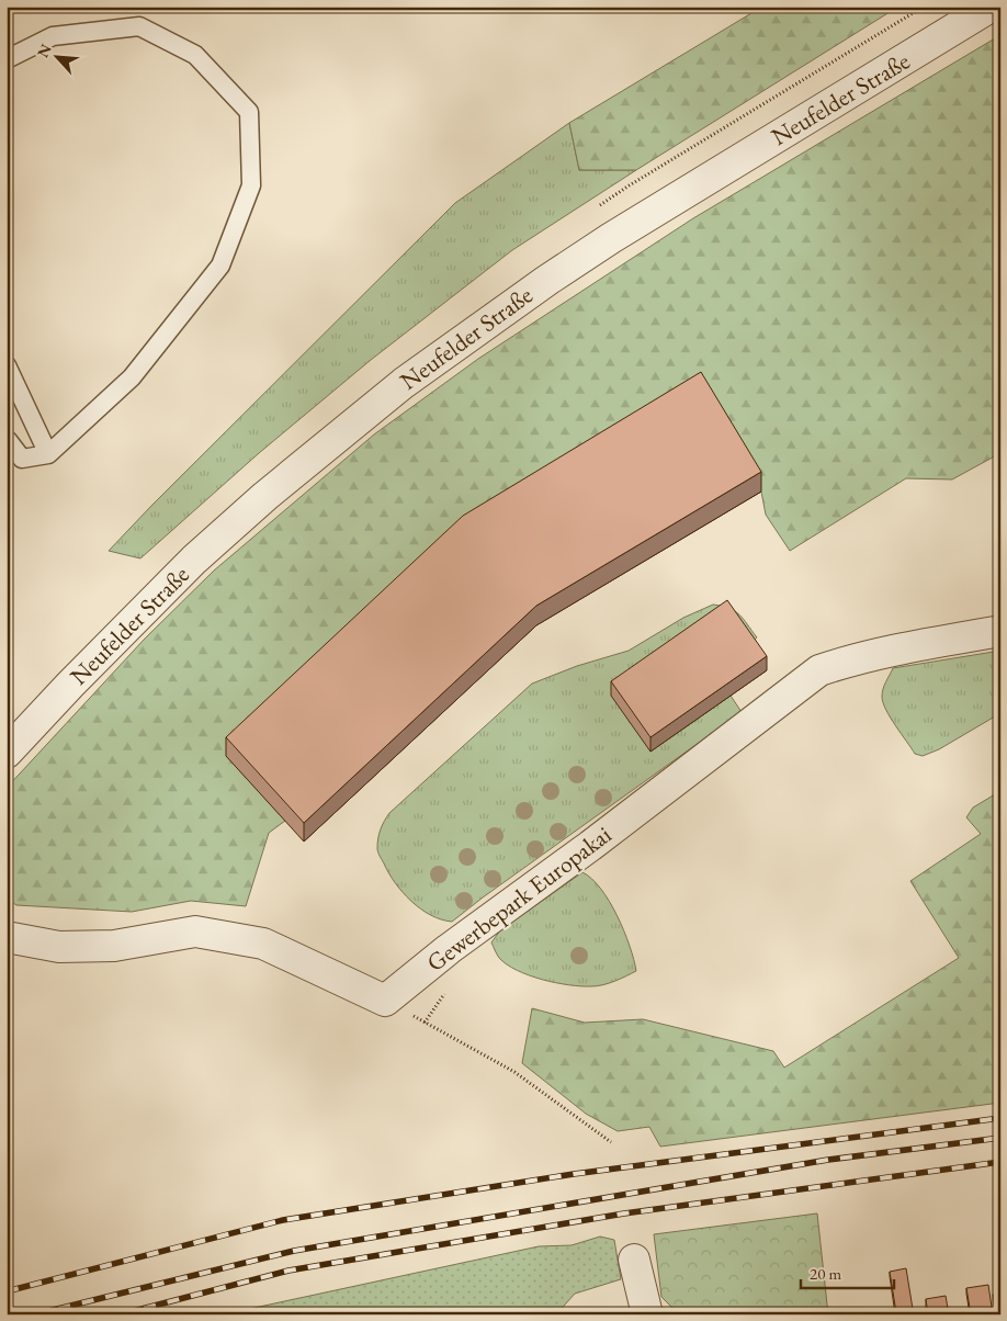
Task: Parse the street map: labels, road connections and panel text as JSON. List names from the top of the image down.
{
  "streets": {
    "street": ["Neufelder Straße", "Gewerbepark Europakai"]
  },
  "scale_bar": "20 m",
  "north": "top left"
}
